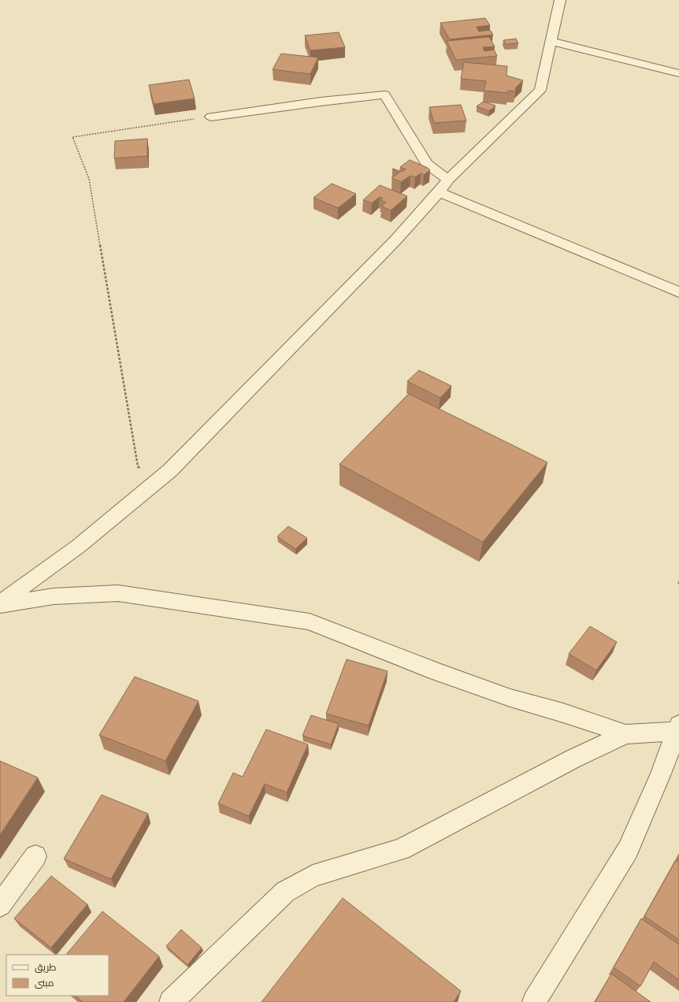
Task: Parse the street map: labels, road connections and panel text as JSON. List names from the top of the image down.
{
  "legend": ["طريق", "مبنى"]
}
